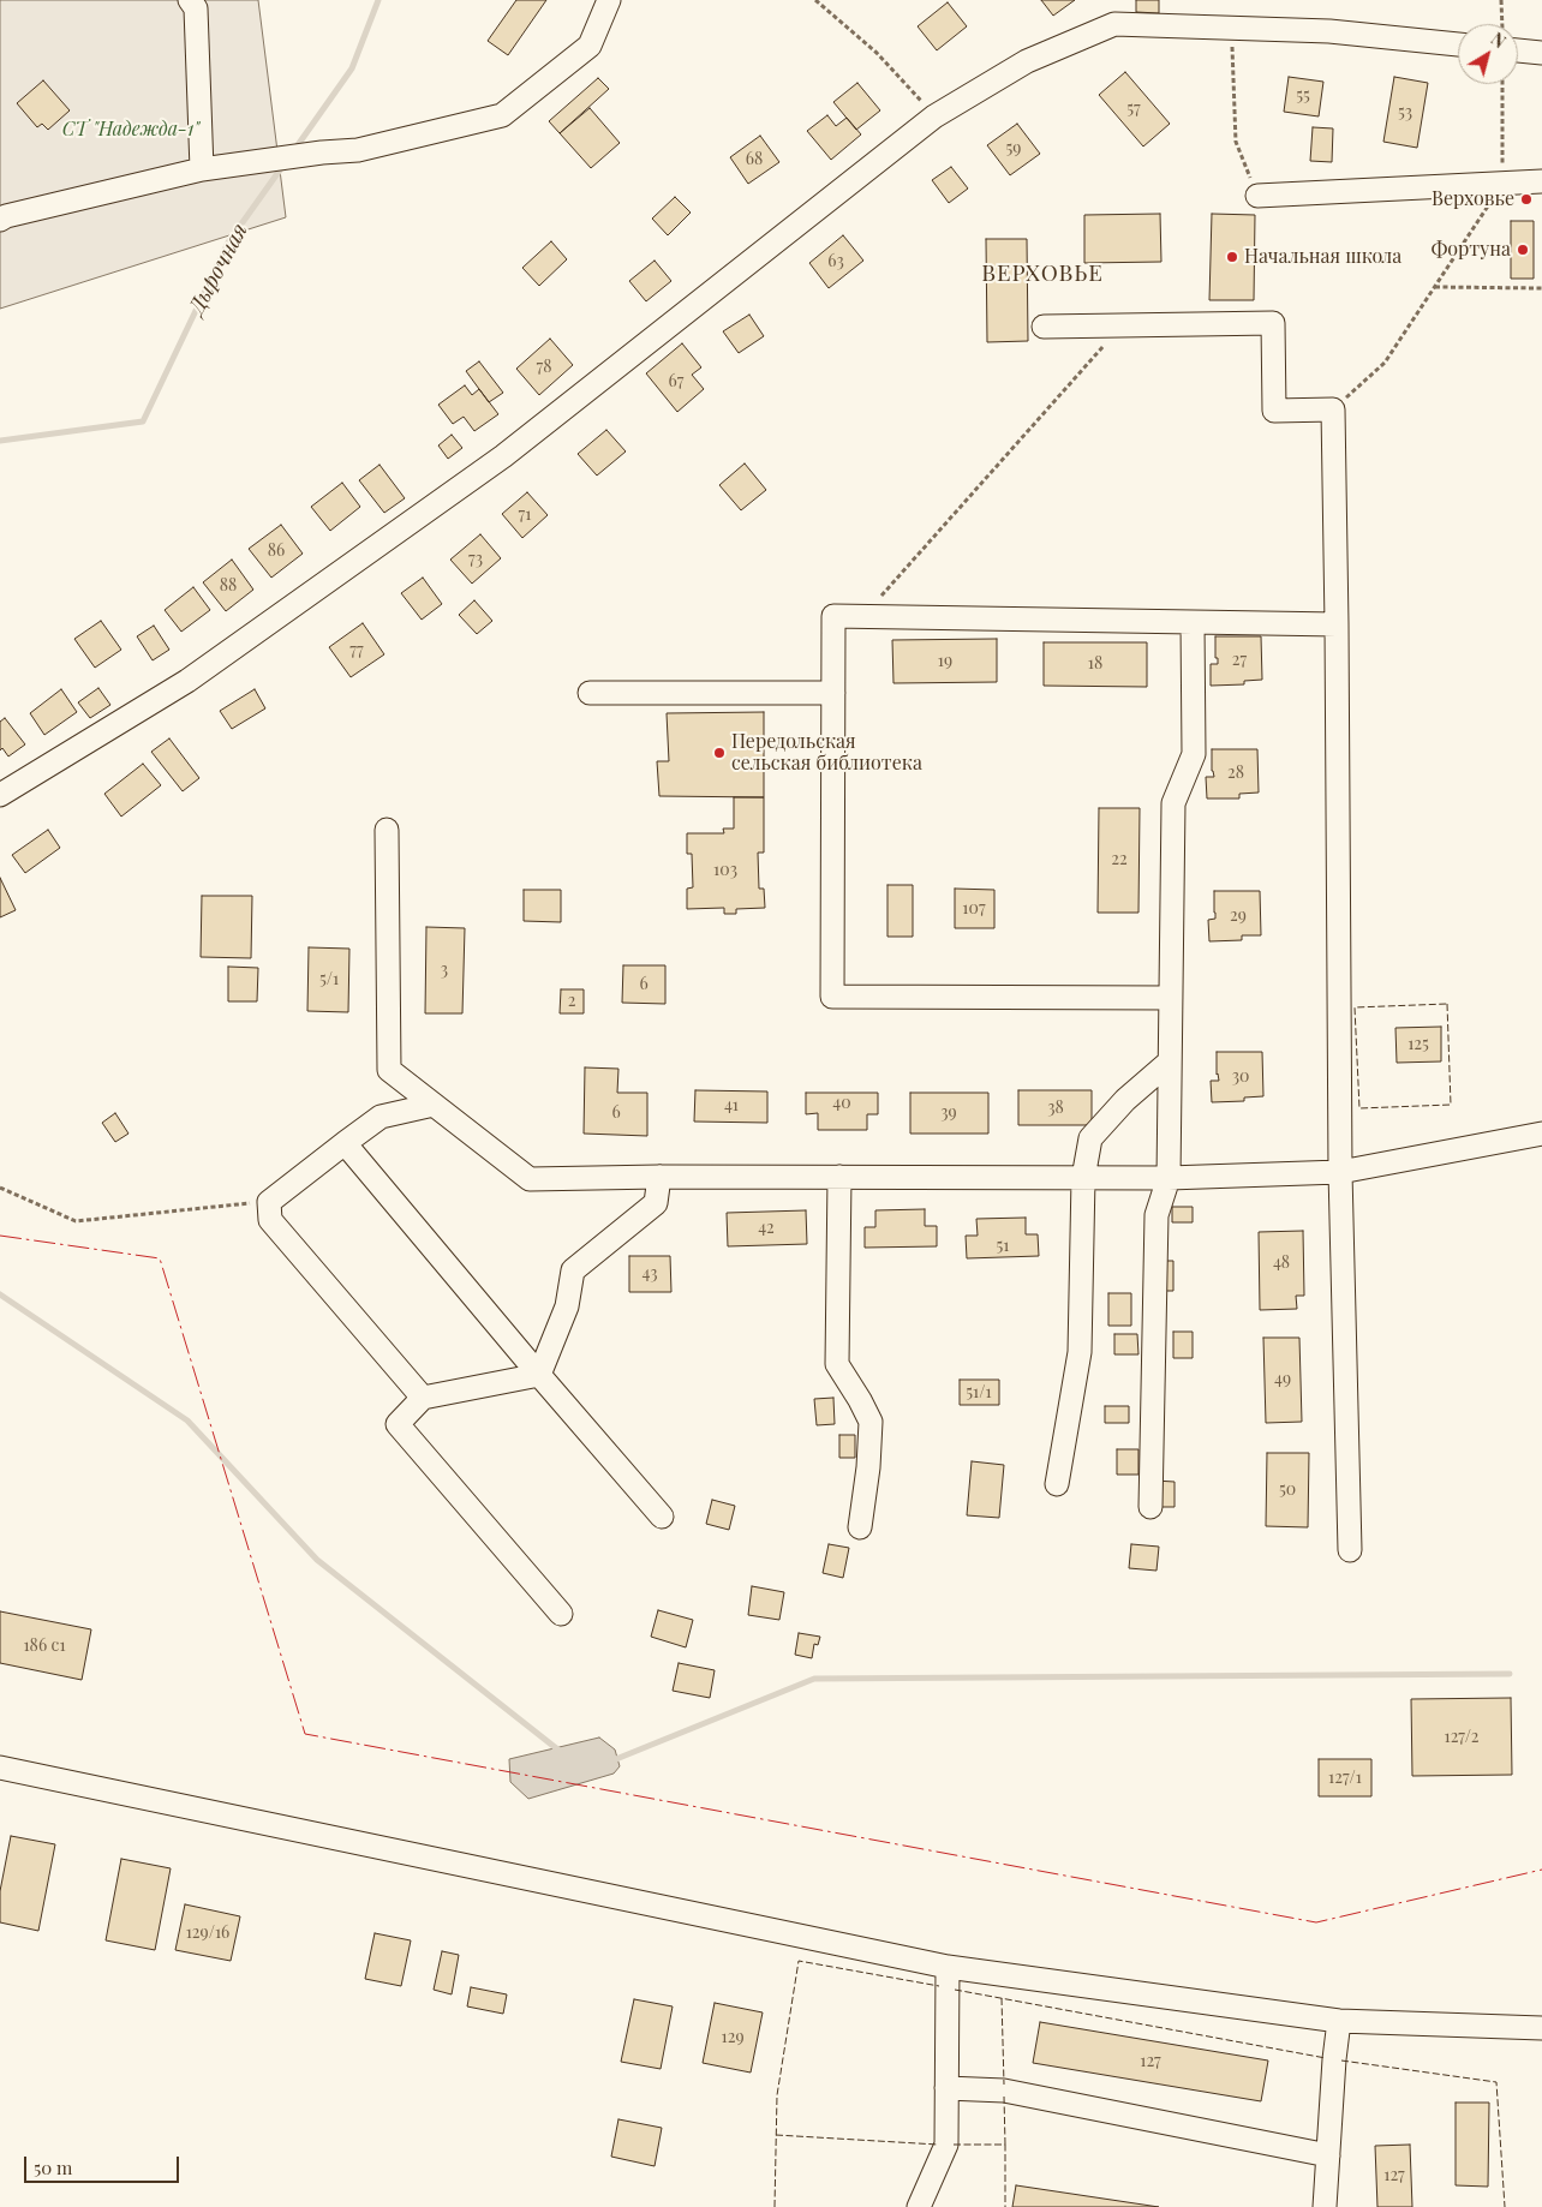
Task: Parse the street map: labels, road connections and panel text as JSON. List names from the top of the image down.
{
  "districts": ["ВЕРХОВЬЕ"],
  "water": ["Дырочная"],
  "parks": ["СТ \"Надежда-1\""],
  "places": [
    "Верховье",
    "Фортуна",
    "Начальная школа",
    "Передольская сельская библиотека"
  ],
  "house_numbers": [
    "55",
    "57",
    "53",
    "59",
    "68",
    "63",
    "78",
    "67",
    "71",
    "86",
    "73",
    "88",
    "77",
    "27",
    "19",
    "18",
    "28",
    "22",
    "103",
    "107",
    "29",
    "3",
    "5/1",
    "6",
    "2",
    "125",
    "30",
    "40",
    "41",
    "38",
    "6",
    "39",
    "42",
    "51",
    "48",
    "43",
    "49",
    "51/1",
    "50",
    "186 с1",
    "127/2",
    "127/1",
    "129/16",
    "129",
    "127",
    "127"
  ],
  "scale_bar": "50 m",
  "north": "top right"
}
